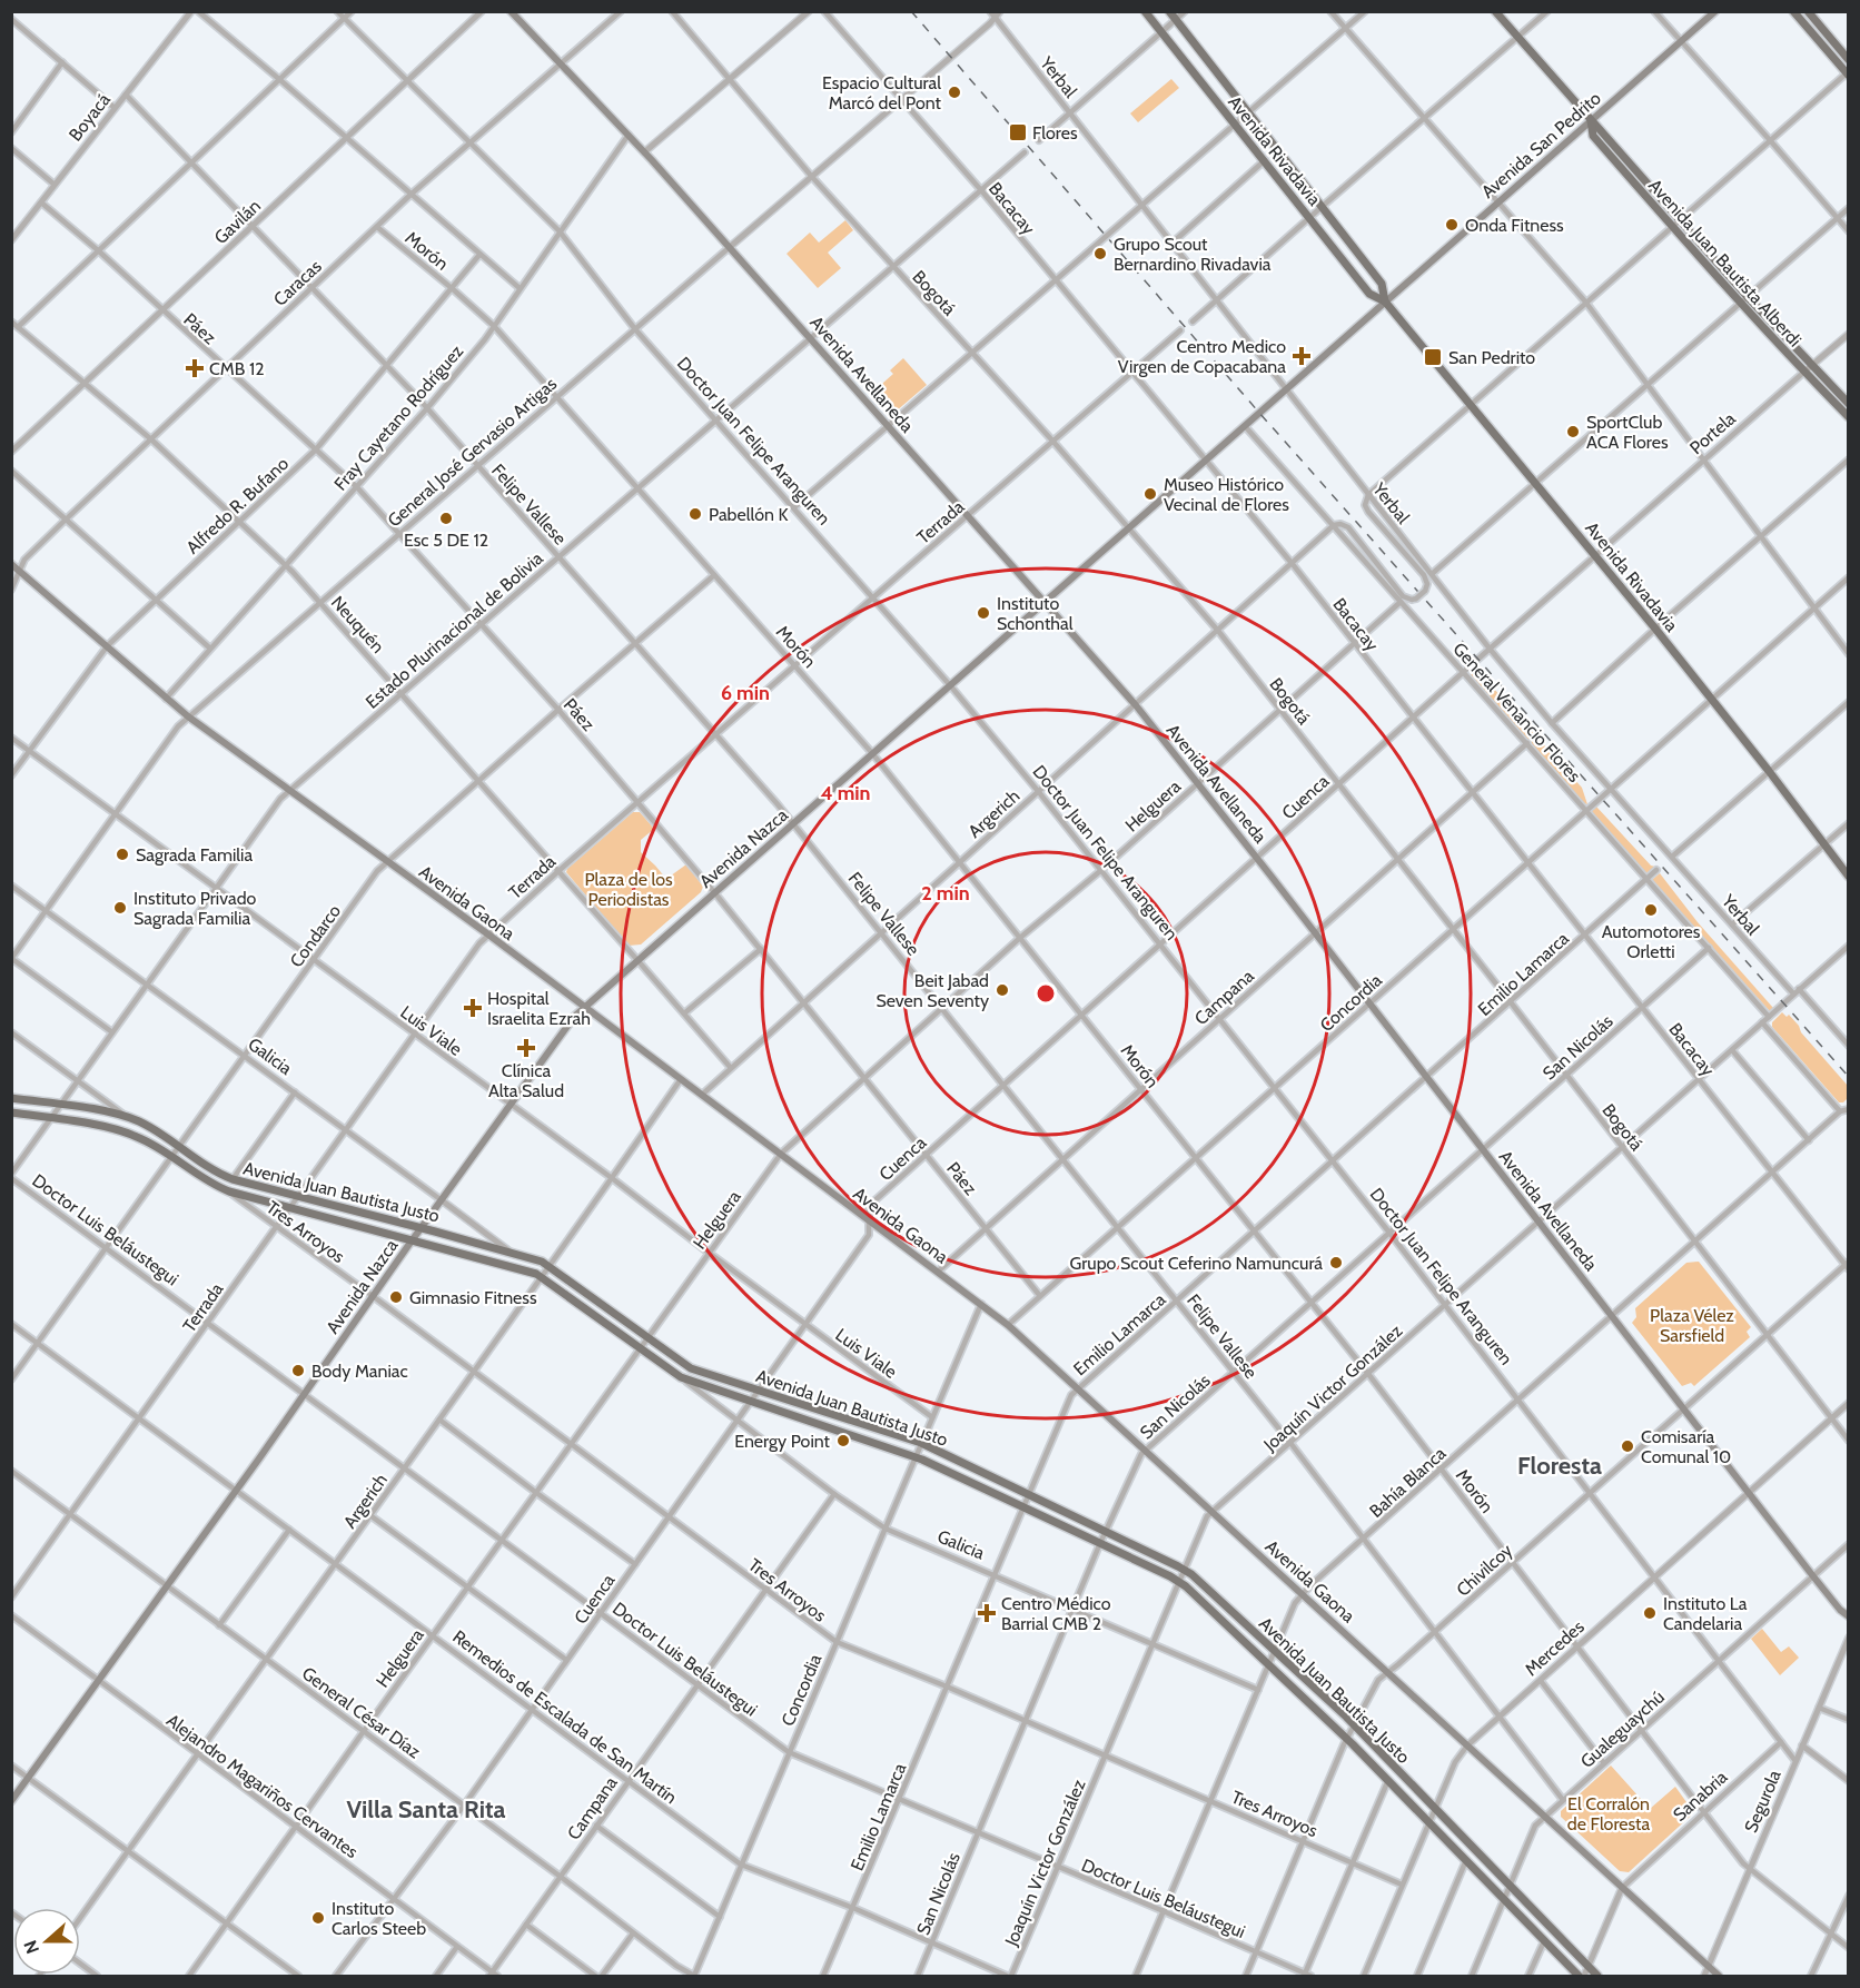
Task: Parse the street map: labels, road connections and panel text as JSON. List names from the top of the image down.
{
  "streets": {
    "main road": [
      "Avenida San Pedrito",
      "Avenida Rivadavia",
      "Avenida Juan Bautista Alberdi",
      "Avenida Avellaneda",
      "Avenida Nazca",
      "Avenida Gaona",
      "Avenida Juan Bautista Justo"
    ],
    "street": [
      "Yerbal",
      "Boyacá",
      "Bacacay",
      "Gavilán",
      "Morón",
      "Caracas",
      "Bogotá",
      "Páez",
      "Fray Cayetano Rodríguez",
      "Portela",
      "Doctor Juan Felipe Aranguren",
      "General José Gervasio Artigas",
      "Felipe Vallese",
      "Alfredo R. Bufano",
      "Terrada",
      "Neuquén",
      "Estado Plurinacional de Bolivia",
      "General Venancio Flores",
      "Cuenca",
      "Helguera",
      "Argerich",
      "Condarco",
      "Emilio Lamarca",
      "Campana",
      "Concordia",
      "Luis Viale",
      "San Nicolás",
      "Galicia",
      "Doctor Luis Beláustegui",
      "Tres Arroyos",
      "Joaquín Victor González",
      "Bahía Blanca",
      "Chivilcoy",
      "Mercedes",
      "General César Díaz",
      "Remedios de Escalada de San Martín",
      "Gualeguaychú",
      "Alejandro Magariños Cervantes",
      "Sanabria",
      "Segurola"
    ]
  },
  "crossings": [
    ["Yerbal", "General José Gervasio Artigas"],
    ["Yerbal", "Cuenca"],
    ["Yerbal", "Avenida Nazca"],
    ["Yerbal", "Concordia"],
    ["Yerbal", "Joaquín Victor González"],
    ["Boyacá", "Páez"],
    ["Boyacá", "Felipe Vallese"],
    ["Avenida San Pedrito", "Avenida Rivadavia"],
    ["Avenida San Pedrito", "Avenida Juan Bautista Alberdi"],
    ["Avenida San Pedrito", "Avenida Nazca"],
    ["Avenida Rivadavia", "Portela"],
    ["Avenida Rivadavia", "Cuenca"],
    ["Avenida Rivadavia", "Avenida Nazca"],
    ["Avenida Rivadavia", "Concordia"],
    ["Bacacay", "General José Gervasio Artigas"],
    ["Bacacay", "Terrada"],
    ["Bacacay", "Estado Plurinacional de Bolivia"],
    ["Bacacay", "Cuenca"],
    ["Bacacay", "Helguera"],
    ["Bacacay", "Argerich"],
    ["Bacacay", "Avenida Nazca"],
    ["Bacacay", "Emilio Lamarca"],
    ["Bacacay", "Campana"],
    ["Bacacay", "Concordia"],
    ["Bacacay", "San Nicolás"],
    ["Bacacay", "Joaquín Victor González"],
    ["Bacacay", "Bahía Blanca"],
    ["Bacacay", "Chivilcoy"],
    ["Gavilán", "Páez"],
    ["Gavilán", "Doctor Juan Felipe Aranguren"],
    ["Gavilán", "Felipe Vallese"],
    ["Gavilán", "Neuquén"],
    ["Morón", "Caracas"],
    ["Morón", "Fray Cayetano Rodríguez"],
    ["Morón", "General José Gervasio Artigas"],
    ["Morón", "Alfredo R. Bufano"],
    ["Morón", "Terrada"],
    ["Morón", "Estado Plurinacional de Bolivia"],
    ["Morón", "Cuenca"],
    ["Morón", "Helguera"],
    ["Morón", "Argerich"],
    ["Morón", "Avenida Nazca"],
    ["Morón", "Condarco"],
    ["Morón", "Emilio Lamarca"],
    ["Morón", "Campana"],
    ["Morón", "Concordia"],
    ["Morón", "San Nicolás"],
    ["Morón", "Joaquín Victor González"],
    ["Morón", "Bahía Blanca"],
    ["Morón", "Chivilcoy"],
    ["Morón", "Mercedes"],
    ["Morón", "Gualeguaychú"],
    ["Morón", "Sanabria"],
    ["Morón", "Segurola"],
    ["Avenida Juan Bautista Alberdi", "Portela"],
    ["Caracas", "Páez"],
    ["Caracas", "Avenida Avellaneda"],
    ["Caracas", "Doctor Juan Felipe Aranguren"],
    ["Caracas", "Felipe Vallese"],
    ["Caracas", "Neuquén"],
    ["Caracas", "Avenida Gaona"],
    ["Bogotá", "General José Gervasio Artigas"],
    ["Bogotá", "Terrada"],
    ["Bogotá", "Estado Plurinacional de Bolivia"],
    ["Bogotá", "Cuenca"],
    ["Bogotá", "Helguera"],
    ["Bogotá", "Argerich"],
    ["Bogotá", "Avenida Nazca"],
    ["Bogotá", "Emilio Lamarca"],
    ["Bogotá", "Campana"],
    ["Bogotá", "Concordia"],
    ["Bogotá", "San Nicolás"],
    ["Bogotá", "Joaquín Victor González"],
    ["Bogotá", "Bahía Blanca"],
    ["Bogotá", "Chivilcoy"],
    ["Bogotá", "Mercedes"],
    ["Páez", "Fray Cayetano Rodríguez"],
    ["Páez", "General José Gervasio Artigas"],
    ["Páez", "Alfredo R. Bufano"],
    ["Páez", "Terrada"],
    ["Páez", "Estado Plurinacional de Bolivia"],
    ["Páez", "Cuenca"],
    ["Páez", "Helguera"],
    ["Páez", "Argerich"],
    ["Páez", "Avenida Nazca"],
    ["Páez", "Condarco"],
    ["Páez", "Campana"],
    ["Páez", "Concordia"],
    ["Avenida Avellaneda", "Fray Cayetano Rodríguez"],
    ["Avenida Avellaneda", "General José Gervasio Artigas"],
    ["Avenida Avellaneda", "Terrada"],
    ["Avenida Avellaneda", "Estado Plurinacional de Bolivia"],
    ["Avenida Avellaneda", "Cuenca"],
    ["Avenida Avellaneda", "Helguera"],
    ["Avenida Avellaneda", "Argerich"],
    ["Avenida Avellaneda", "Avenida Nazca"],
    ["Avenida Avellaneda", "Emilio Lamarca"],
    ["Avenida Avellaneda", "Campana"],
    ["Avenida Avellaneda", "Concordia"],
    ["Avenida Avellaneda", "San Nicolás"],
    ["Avenida Avellaneda", "Joaquín Victor González"],
    ["Avenida Avellaneda", "Bahía Blanca"],
    ["Avenida Avellaneda", "Chivilcoy"],
    ["Avenida Avellaneda", "Mercedes"],
    ["Avenida Avellaneda", "Gualeguaychú"],
    ["Fray Cayetano Rodríguez", "Doctor Juan Felipe Aranguren"],
    ["Fray Cayetano Rodríguez", "Felipe Vallese"],
    ["Fray Cayetano Rodríguez", "Neuquén"],
    ["Fray Cayetano Rodríguez", "Avenida Gaona"],
    ["Portela", "Cuenca"],
    ["Doctor Juan Felipe Aranguren", "General José Gervasio Artigas"],
    ["Doctor Juan Felipe Aranguren", "Terrada"],
    ["Doctor Juan Felipe Aranguren", "Estado Plurinacional de Bolivia"],
    ["Doctor Juan Felipe Aranguren", "Cuenca"],
    ["Doctor Juan Felipe Aranguren", "Helguera"],
    ["Doctor Juan Felipe Aranguren", "Argerich"],
    ["Doctor Juan Felipe Aranguren", "Avenida Nazca"],
    ["Doctor Juan Felipe Aranguren", "Emilio Lamarca"],
    ["Doctor Juan Felipe Aranguren", "Campana"],
    ["Doctor Juan Felipe Aranguren", "Concordia"],
    ["Doctor Juan Felipe Aranguren", "San Nicolás"],
    ["Doctor Juan Felipe Aranguren", "Joaquín Victor González"],
    ["Doctor Juan Felipe Aranguren", "Bahía Blanca"],
    ["Doctor Juan Felipe Aranguren", "Chivilcoy"],
    ["Doctor Juan Felipe Aranguren", "Mercedes"],
    ["Doctor Juan Felipe Aranguren", "Gualeguaychú"],
    ["Doctor Juan Felipe Aranguren", "Sanabria"],
    ["Doctor Juan Felipe Aranguren", "Segurola"],
    ["General José Gervasio Artigas", "Felipe Vallese"],
    ["General José Gervasio Artigas", "Neuquén"],
    ["General José Gervasio Artigas", "Avenida Gaona"],
    ["General José Gervasio Artigas", "Luis Viale"],
    ["General José Gervasio Artigas", "Galicia"],
    ["Felipe Vallese", "Alfredo R. Bufano"],
    ["Felipe Vallese", "Terrada"],
    ["Felipe Vallese", "Estado Plurinacional de Bolivia"],
    ["Felipe Vallese", "Cuenca"],
    ["Felipe Vallese", "Helguera"],
    ["Felipe Vallese", "Argerich"],
    ["Felipe Vallese", "Avenida Nazca"],
    ["Felipe Vallese", "Condarco"],
    ["Felipe Vallese", "Emilio Lamarca"],
    ["Felipe Vallese", "Campana"],
    ["Felipe Vallese", "Concordia"],
    ["Felipe Vallese", "San Nicolás"],
    ["Felipe Vallese", "Joaquín Victor González"],
    ["Felipe Vallese", "Bahía Blanca"],
    ["Felipe Vallese", "Chivilcoy"],
    ["Felipe Vallese", "Mercedes"],
    ["Felipe Vallese", "Gualeguaychú"],
    ["Alfredo R. Bufano", "Neuquén"],
    ["Alfredo R. Bufano", "Avenida Gaona"],
    ["Alfredo R. Bufano", "Luis Viale"],
    ["Terrada", "Neuquén"],
    ["Terrada", "Avenida Gaona"],
    ["Terrada", "Luis Viale"],
    ["Terrada", "Galicia"],
    ["Terrada", "Avenida Juan Bautista Justo"],
    ["Terrada", "Doctor Luis Beláustegui"],
    ["Terrada", "Tres Arroyos"],
    ["Terrada", "General César Díaz"],
    ["Terrada", "Remedios de Escalada de San Martín"],
    ["Neuquén", "Estado Plurinacional de Bolivia"],
    ["Neuquén", "Argerich"],
    ["Neuquén", "Avenida Nazca"],
    ["Neuquén", "Condarco"],
    ["Estado Plurinacional de Bolivia", "Avenida Gaona"],
    ["Estado Plurinacional de Bolivia", "Luis Viale"],
    ["Estado Plurinacional de Bolivia", "Galicia"],
    ["Estado Plurinacional de Bolivia", "Avenida Juan Bautista Justo"],
    ["Estado Plurinacional de Bolivia", "Doctor Luis Beláustegui"],
    ["General Venancio Flores", "Cuenca"],
    ["General Venancio Flores", "Helguera"],
    ["General Venancio Flores", "Argerich"],
    ["General Venancio Flores", "Avenida Nazca"],
    ["General Venancio Flores", "Emilio Lamarca"],
    ["General Venancio Flores", "Campana"],
    ["General Venancio Flores", "Concordia"],
    ["General Venancio Flores", "San Nicolás"],
    ["General Venancio Flores", "Joaquín Victor González"],
    ["Cuenca", "Avenida Gaona"],
    ["Cuenca", "Luis Viale"],
    ["Cuenca", "Galicia"],
    ["Cuenca", "Avenida Juan Bautista Justo"],
    ["Cuenca", "Doctor Luis Beláustegui"],
    ["Cuenca", "Tres Arroyos"],
    ["Cuenca", "General César Díaz"],
    ["Cuenca", "Remedios de Escalada de San Martín"],
    ["Cuenca", "Alejandro Magariños Cervantes"],
    ["Helguera", "Avenida Gaona"],
    ["Helguera", "Luis Viale"],
    ["Helguera", "Avenida Juan Bautista Justo"],
    ["Helguera", "Doctor Luis Beláustegui"],
    ["Helguera", "Tres Arroyos"],
    ["Helguera", "General César Díaz"],
    ["Helguera", "Remedios de Escalada de San Martín"],
    ["Helguera", "Alejandro Magariños Cervantes"],
    ["Argerich", "Avenida Gaona"],
    ["Argerich", "Luis Viale"],
    ["Argerich", "Avenida Juan Bautista Justo"],
    ["Argerich", "Doctor Luis Beláustegui"],
    ["Argerich", "Tres Arroyos"],
    ["Argerich", "General César Díaz"],
    ["Argerich", "Remedios de Escalada de San Martín"],
    ["Argerich", "Alejandro Magariños Cervantes"],
    ["Avenida Nazca", "Avenida Gaona"],
    ["Avenida Nazca", "Luis Viale"],
    ["Avenida Nazca", "Galicia"],
    ["Avenida Nazca", "Avenida Juan Bautista Justo"],
    ["Avenida Nazca", "Doctor Luis Beláustegui"],
    ["Avenida Nazca", "Tres Arroyos"],
    ["Avenida Nazca", "General César Díaz"],
    ["Avenida Nazca", "Remedios de Escalada de San Martín"],
    ["Avenida Nazca", "Alejandro Magariños Cervantes"],
    ["Avenida Gaona", "Condarco"],
    ["Avenida Gaona", "Emilio Lamarca"],
    ["Avenida Gaona", "Campana"],
    ["Avenida Gaona", "Concordia"],
    ["Avenida Gaona", "San Nicolás"],
    ["Avenida Gaona", "Joaquín Victor González"],
    ["Avenida Gaona", "Bahía Blanca"],
    ["Avenida Gaona", "Chivilcoy"],
    ["Avenida Gaona", "Mercedes"],
    ["Avenida Gaona", "Gualeguaychú"],
    ["Avenida Gaona", "Sanabria"],
    ["Avenida Gaona", "Segurola"],
    ["Condarco", "Luis Viale"],
    ["Condarco", "Galicia"],
    ["Condarco", "Avenida Juan Bautista Justo"],
    ["Condarco", "Doctor Luis Beláustegui"],
    ["Condarco", "Remedios de Escalada de San Martín"],
    ["Emilio Lamarca", "Galicia"],
    ["Emilio Lamarca", "Avenida Juan Bautista Justo"],
    ["Emilio Lamarca", "Doctor Luis Beláustegui"],
    ["Emilio Lamarca", "Tres Arroyos"],
    ["Emilio Lamarca", "Remedios de Escalada de San Martín"],
    ["Campana", "Galicia"],
    ["Campana", "Doctor Luis Beláustegui"],
    ["Campana", "Tres Arroyos"],
    ["Campana", "General César Díaz"],
    ["Campana", "Remedios de Escalada de San Martín"],
    ["Campana", "Alejandro Magariños Cervantes"],
    ["Concordia", "Luis Viale"],
    ["Concordia", "Galicia"],
    ["Concordia", "Avenida Juan Bautista Justo"],
    ["Concordia", "Doctor Luis Beláustegui"],
    ["Concordia", "Tres Arroyos"],
    ["Concordia", "General César Díaz"],
    ["Concordia", "Remedios de Escalada de San Martín"],
    ["San Nicolás", "Galicia"],
    ["San Nicolás", "Avenida Juan Bautista Justo"],
    ["San Nicolás", "Doctor Luis Beláustegui"],
    ["San Nicolás", "Tres Arroyos"],
    ["San Nicolás", "Remedios de Escalada de San Martín"],
    ["Galicia", "Avenida Juan Bautista Justo"],
    ["Galicia", "Joaquín Victor González"],
    ["Galicia", "Bahía Blanca"],
    ["Avenida Juan Bautista Justo", "Tres Arroyos"],
    ["Avenida Juan Bautista Justo", "Joaquín Victor González"],
    ["Avenida Juan Bautista Justo", "Bahía Blanca"],
    ["Avenida Juan Bautista Justo", "Chivilcoy"],
    ["Avenida Juan Bautista Justo", "Mercedes"],
    ["Avenida Juan Bautista Justo", "Gualeguaychú"],
    ["Avenida Juan Bautista Justo", "Sanabria"],
    ["Doctor Luis Beláustegui", "Joaquín Victor González"],
    ["Doctor Luis Beláustegui", "Bahía Blanca"],
    ["Doctor Luis Beláustegui", "Chivilcoy"],
    ["Tres Arroyos", "Joaquín Victor González"],
    ["Tres Arroyos", "Bahía Blanca"],
    ["Tres Arroyos", "Chivilcoy"],
    ["Tres Arroyos", "Mercedes"],
    ["Joaquín Victor González", "Remedios de Escalada de San Martín"]
  ],
  "districts": ["Floresta", "Villa Santa Rita"],
  "parks": ["Plaza de los Periodistas", "Plaza Vélez Sarsfield", "El Corralón de Floresta"],
  "places": {
    "other": [
      "Espacio Cultural Marcó del Pont",
      "Onda Fitness",
      "Grupo Scout Bernardino Rivadavia",
      "SportClub ACA Flores",
      "Museo Histórico Vecinal de Flores",
      "Pabellón K",
      "Esc 5 DE 12",
      "Instituto Schonthal",
      "Sagrada Familia",
      "Instituto Privado Sagrada Familia",
      "Automotores Orletti",
      "Beit Jabad Seven Seventy",
      "Grupo Scout Ceferino Namuncurá",
      "Gimnasio Fitness",
      "Body Maniac",
      "Energy Point",
      "Comisaría Comunal 10",
      "Instituto La Candelaria",
      "Instituto Carlos Steeb"
    ],
    "transit": ["Flores", "San Pedrito"],
    "health": [
      "Centro Medico Virgen de Copacabana",
      "CMB 12",
      "Hospital Israelita Ezrah",
      "Clínica Alta Salud",
      "Centro Médico Barrial CMB 2"
    ]
  },
  "north": "left",
  "rings": ["6 min", "4 min", "2 min"]
}
